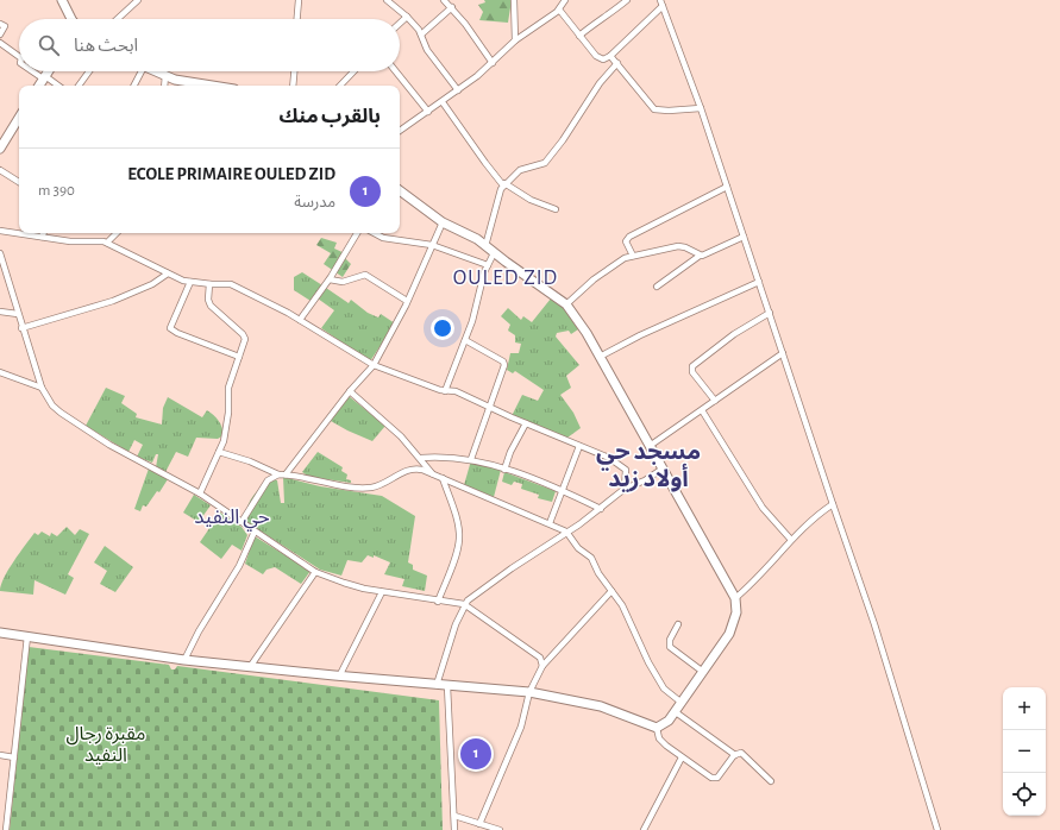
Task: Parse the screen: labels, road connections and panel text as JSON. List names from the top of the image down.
{
  "districts": ["OULED ZID", "مسجد حي أولاد زيد", "حي النفيد"],
  "parks": ["مقبرة رجال النفيد"],
  "page": {
    "search": "ابحث هنا",
    "heading": "بالقرب منك",
    "list": [
      {
        "mark": "1",
        "name": "ECOLE PRIMAIRE OULED ZID",
        "note": "مدرسة",
        "value": "390 m"
      }
    ],
    "map_buttons": ["+", "−"],
    "pins": "1"
  }
}
